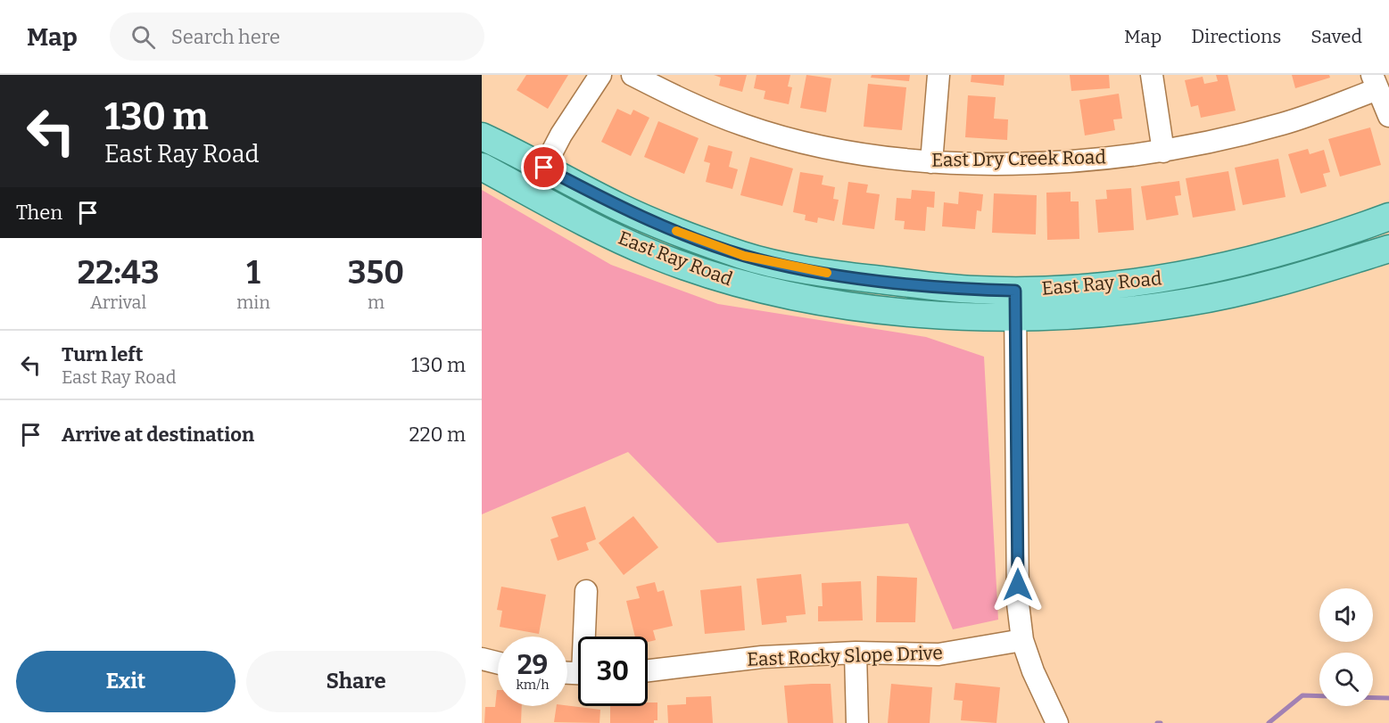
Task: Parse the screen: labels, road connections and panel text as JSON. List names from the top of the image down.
{
  "streets": {
    "main road": ["East Ray Road"],
    "street": ["East Dry Creek Road", "East Rocky Slope Drive"]
  },
  "page": {
    "header": "Map",
    "search": "Search here",
    "nav": ["Map", "Directions", "Saved"],
    "turn": ["130 m", "East Ray Road"],
    "then": "Then",
    "eta": [
      "22:43",
      "Arrival",
      "1",
      "min",
      "350",
      "m"
    ],
    "list": [
      {
        "name": "Turn left",
        "note": "East Ray Road",
        "value": "130 m"
      },
      {
        "name": "Arrive at destination",
        "value": "220 m"
      }
    ],
    "speed": "29 km/h",
    "limit": "30",
    "buttons": ["Exit", "Share"]
  }
}
